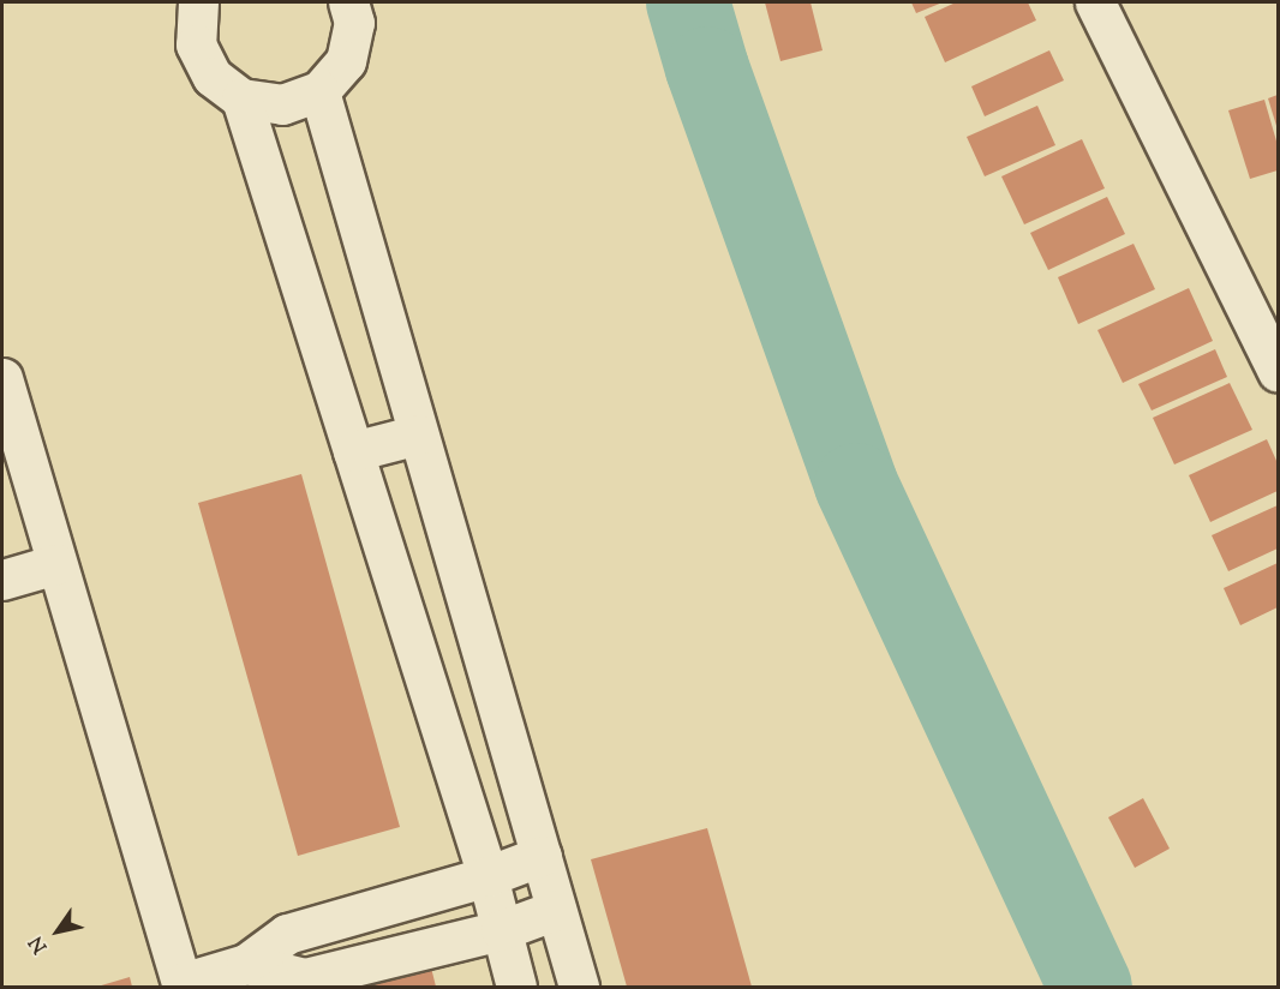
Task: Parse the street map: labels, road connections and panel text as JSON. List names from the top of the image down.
{
  "north": "bottom left"
}
